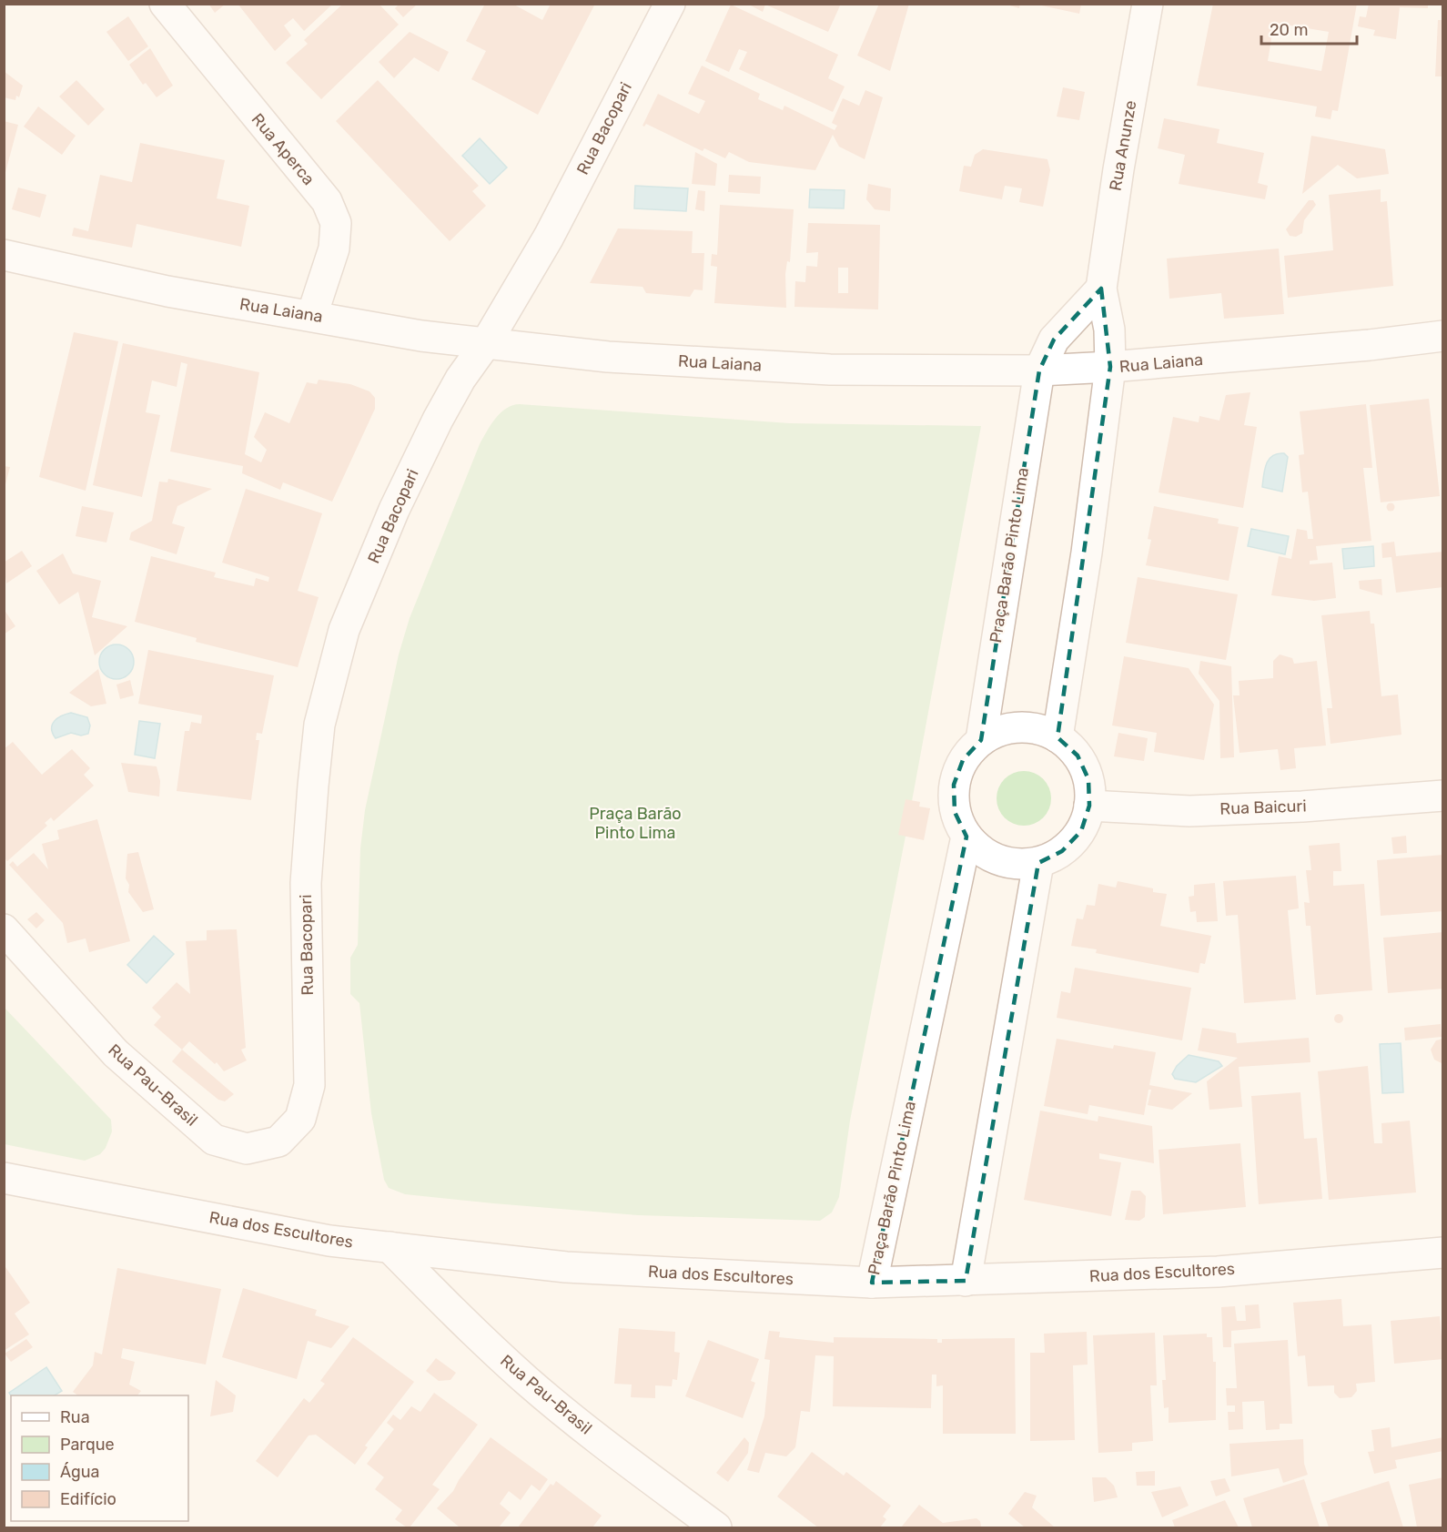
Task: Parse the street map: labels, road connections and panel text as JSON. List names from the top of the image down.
{
  "streets": {
    "street": [
      "Rua Bacopari",
      "Rua Anunze",
      "Rua Aperca",
      "Rua Laiana",
      "Praça Barão Pinto Lima",
      "Rua Baicuri",
      "Rua Pau-Brasil",
      "Rua dos Escultores"
    ]
  },
  "crossings": [
    ["Rua Bacopari", "Rua Laiana"],
    ["Rua Bacopari", "Rua Pau-Brasil"],
    ["Rua Anunze", "Rua Laiana"],
    ["Rua Aperca", "Rua Laiana"],
    ["Rua Laiana", "Praça Barão Pinto Lima"],
    ["Praça Barão Pinto Lima", "Rua Baicuri"],
    ["Praça Barão Pinto Lima", "Rua dos Escultores"],
    ["Rua Pau-Brasil", "Rua dos Escultores"]
  ],
  "parks": ["Praça Barão Pinto Lima"],
  "legend": [
    "Rua",
    "Parque",
    "Água",
    "Edifício"
  ],
  "scale_bar": "20 m"
}
